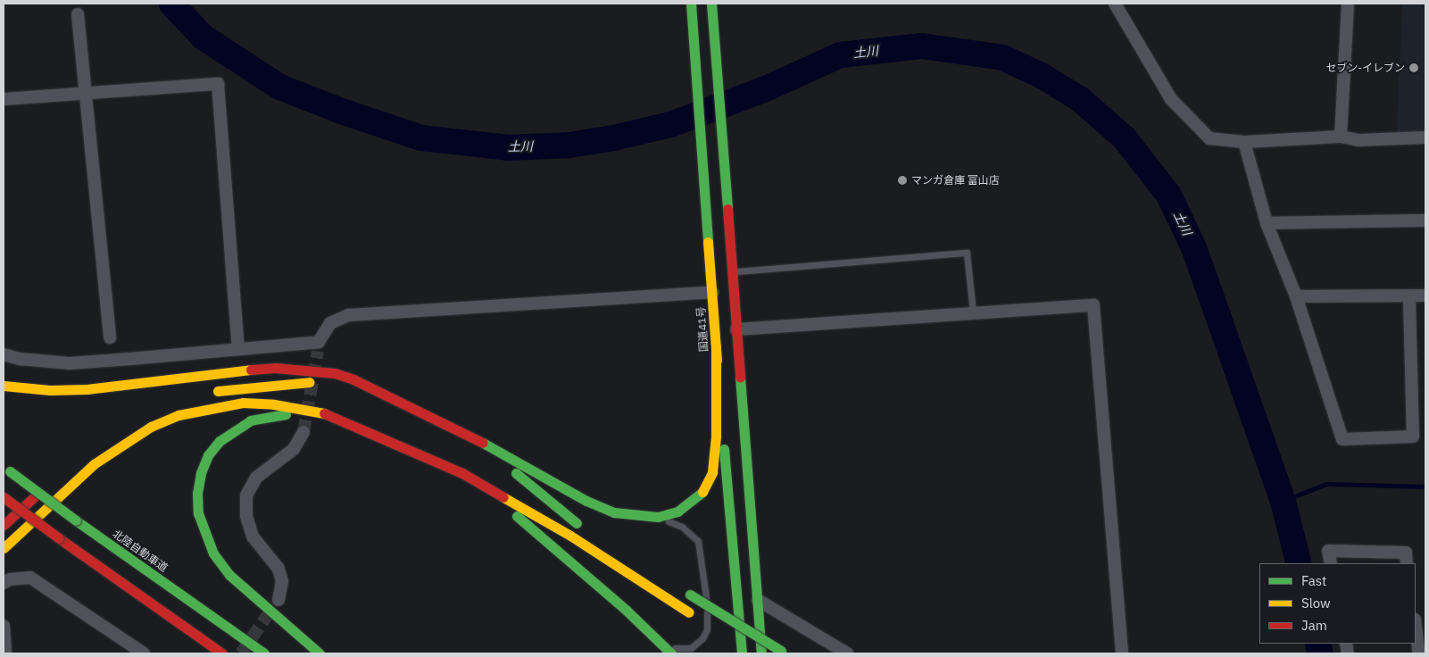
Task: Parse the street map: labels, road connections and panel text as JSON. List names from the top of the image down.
{
  "streets": {
    "highway": ["国道41号", "北陸自動車道"]
  },
  "water": ["土川"],
  "places": ["セブン-イレブン", "マンガ倉庫 富山店"],
  "legend": ["Fast", "Slow", "Jam"]
}
